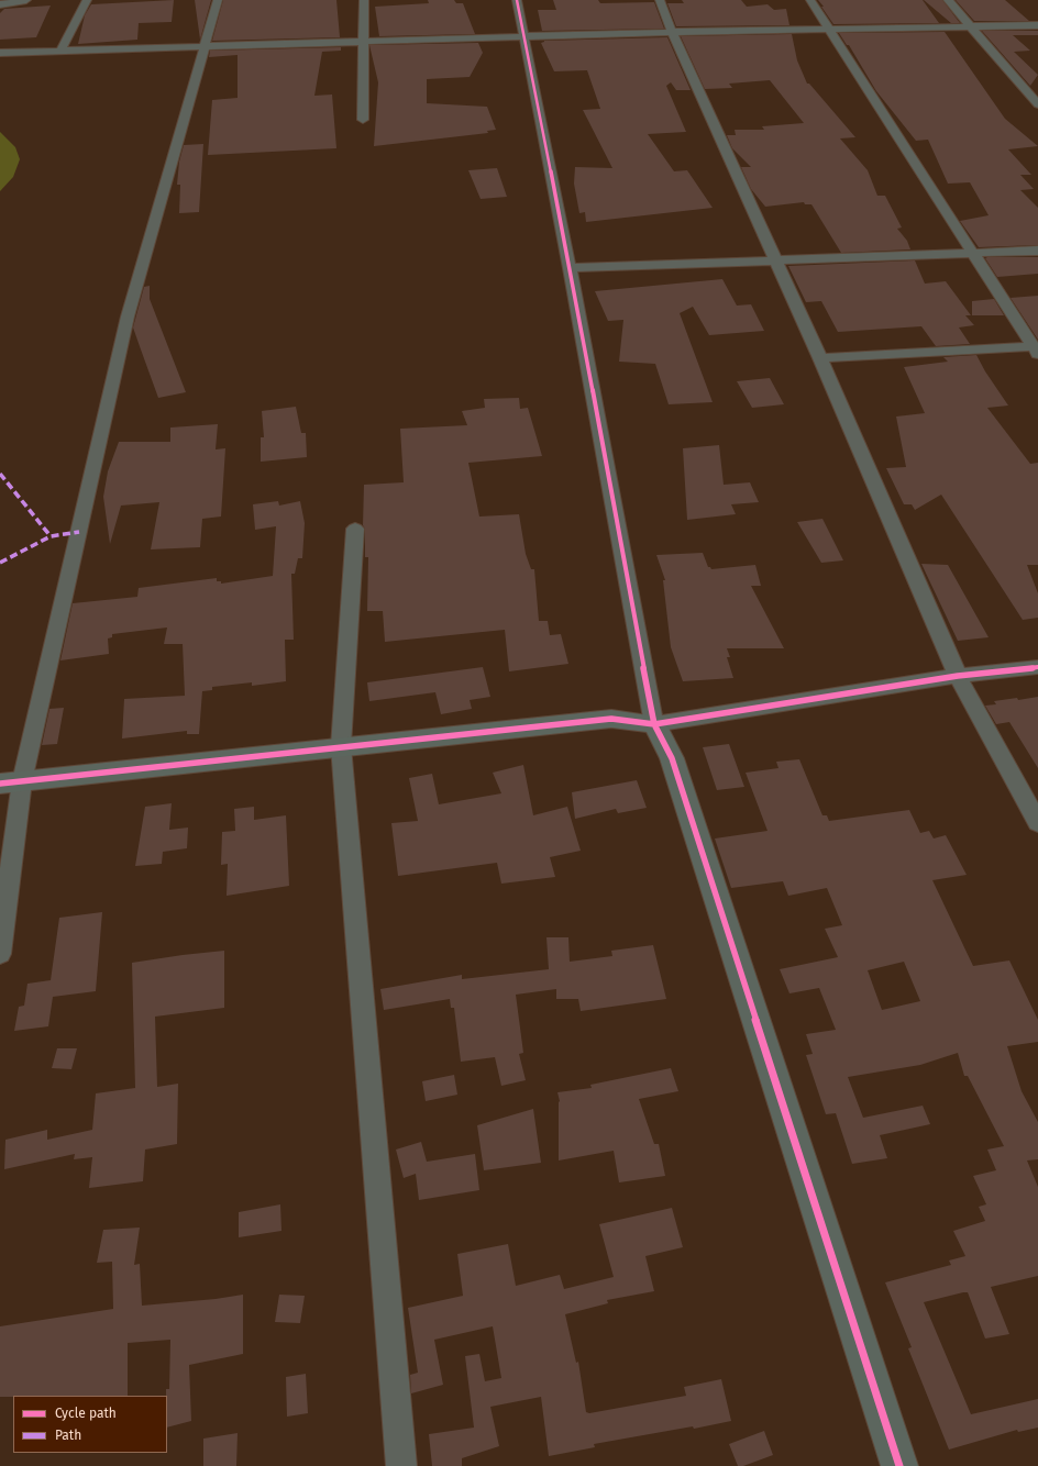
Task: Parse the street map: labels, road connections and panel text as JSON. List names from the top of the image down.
{
  "legend": ["Cycle path", "Path"]
}
